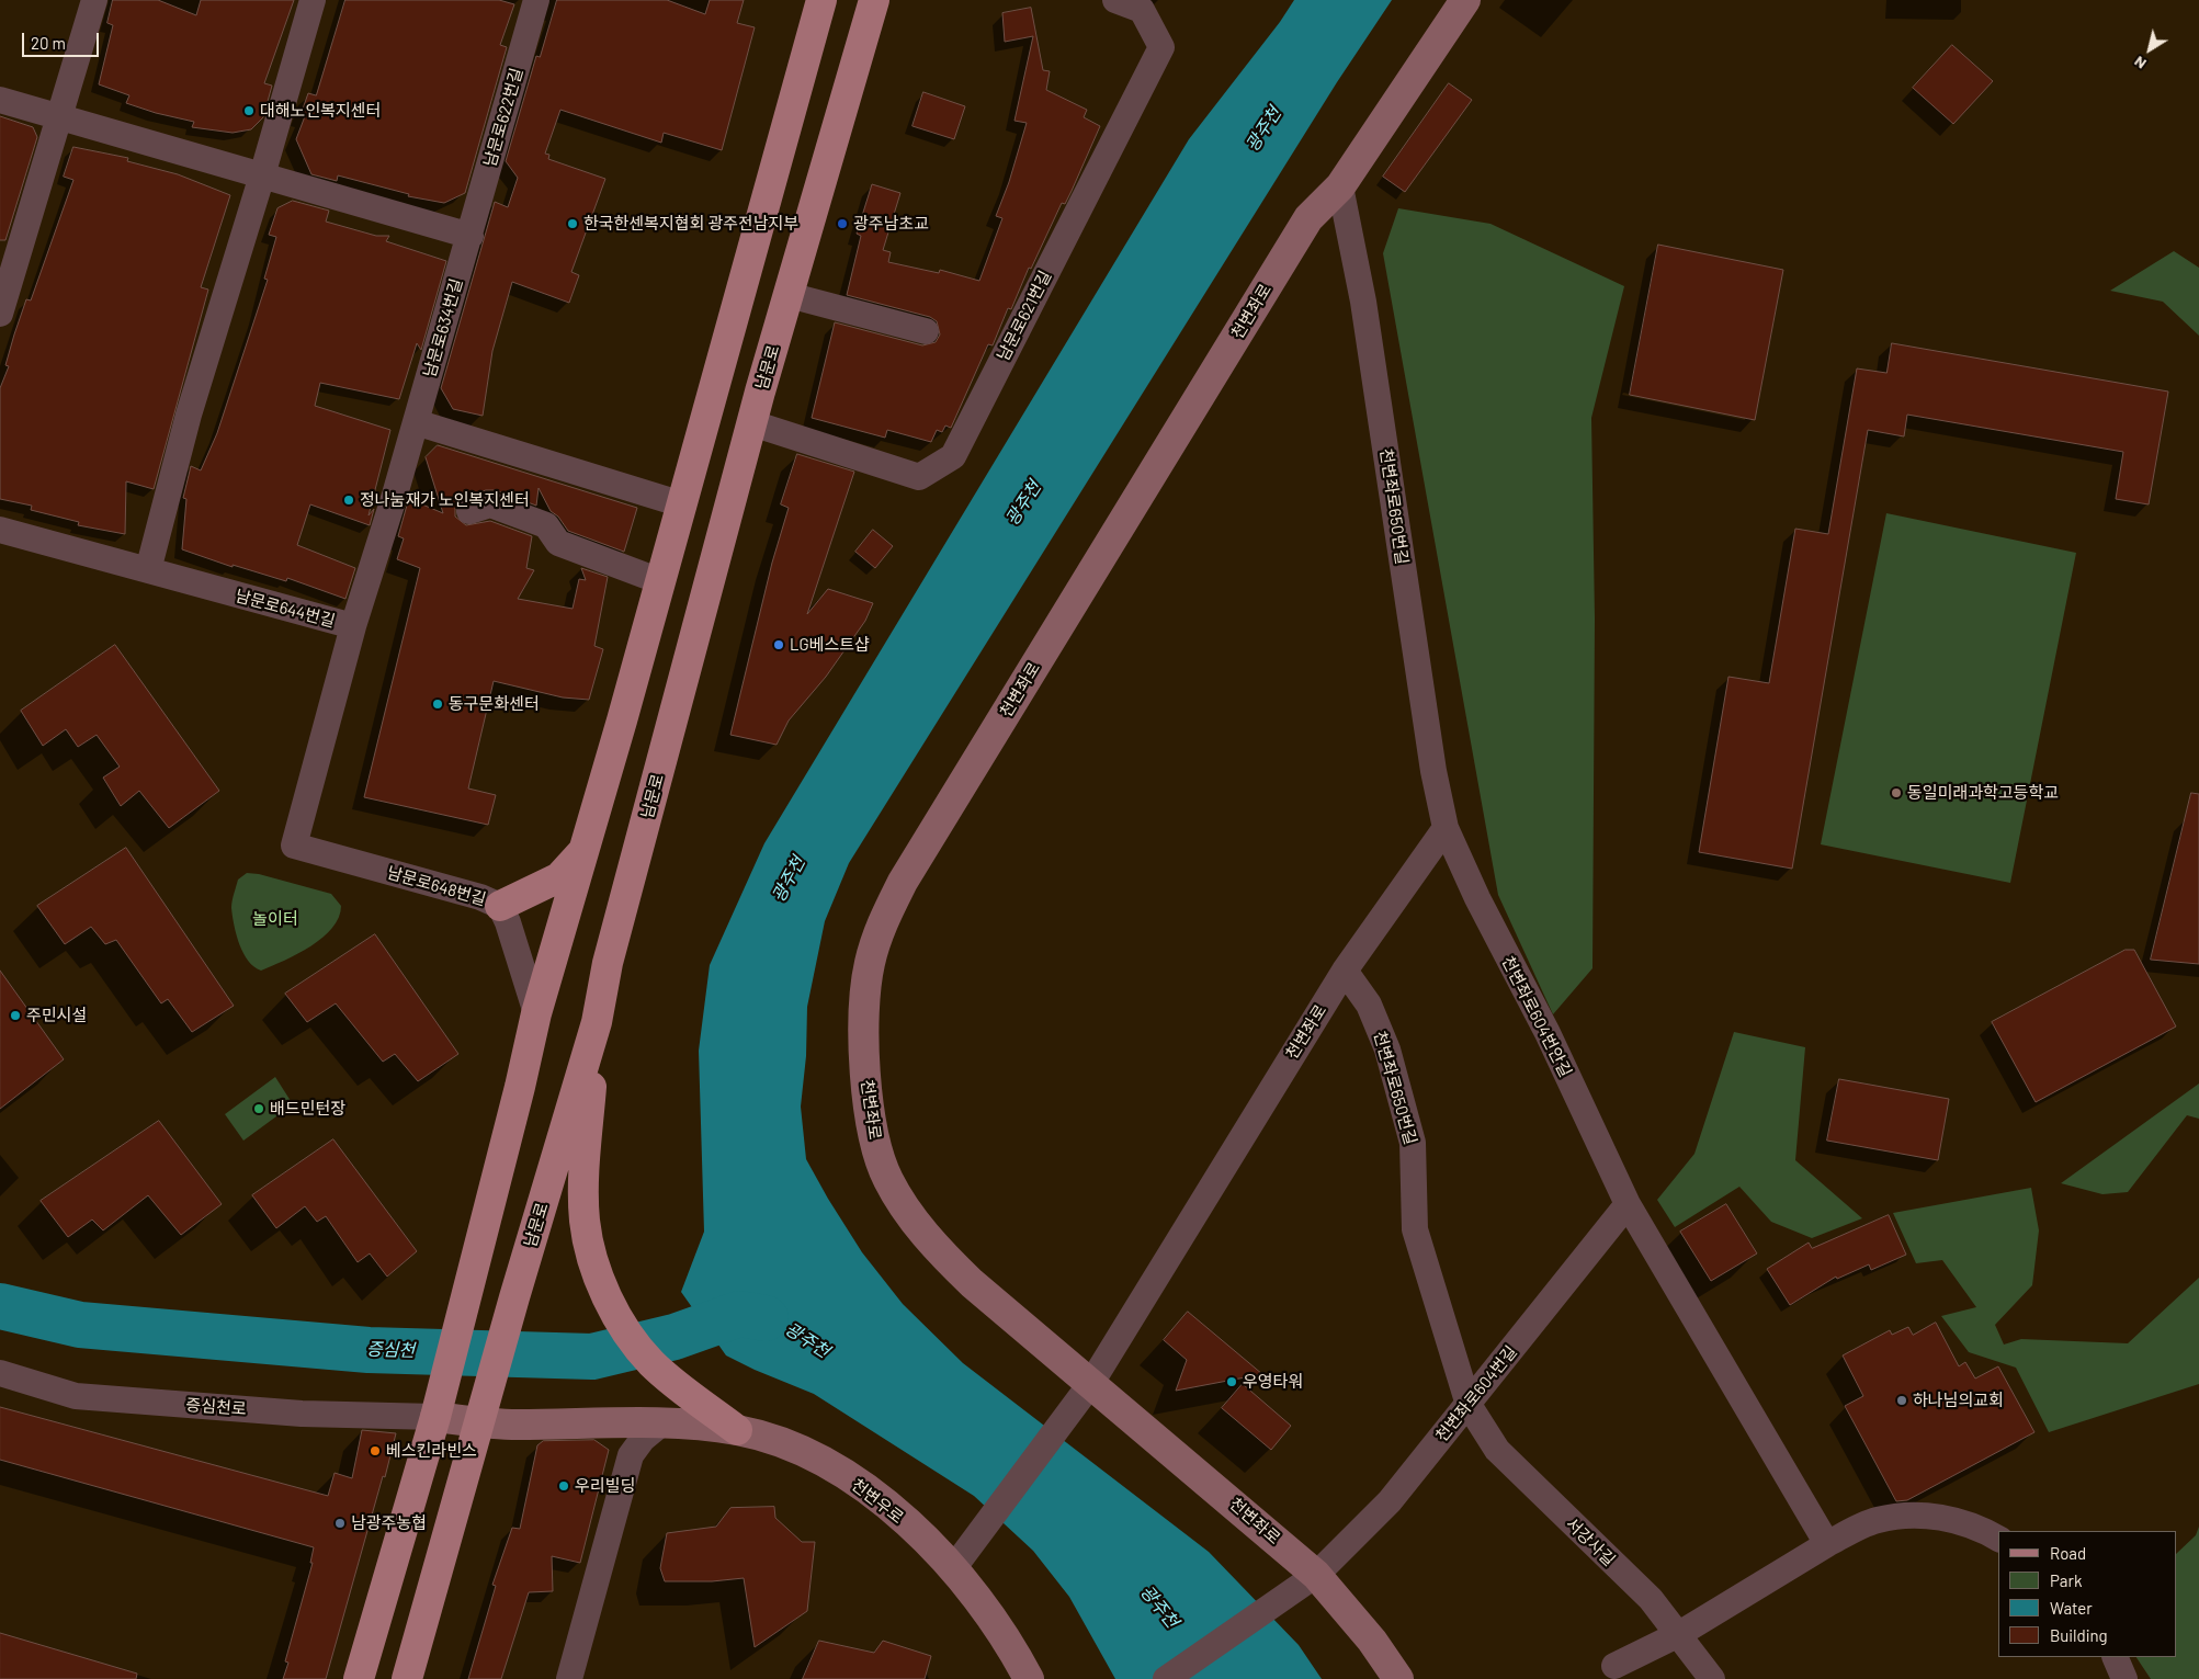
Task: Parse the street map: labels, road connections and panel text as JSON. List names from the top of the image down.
{
  "streets": {
    "main road": ["천변좌로", "남문로", "천변우로"],
    "street": [
      "남문로622번길",
      "남문로621번길",
      "남문로634번길",
      "천변좌로650번길",
      "남문로644번길",
      "남문로648번길",
      "천변좌로604번안길",
      "천변좌로604번길",
      "증심천로",
      "서강사길"
    ]
  },
  "crossings": [
    ["남문로622번길", "남문로634번길"],
    ["천변좌로", "천변좌로650번길"],
    ["천변좌로", "천변좌로604번안길"],
    ["천변좌로", "천변좌로604번길"],
    ["남문로621번길", "남문로"],
    ["남문로634번길", "남문로644번길"],
    ["남문로", "천변우로"],
    ["천변좌로650번길", "천변좌로604번안길"],
    ["천변좌로650번길", "천변좌로604번길"],
    ["천변좌로650번길", "서강사길"],
    ["남문로644번길", "남문로648번길"],
    ["천변좌로604번안길", "천변좌로604번길"],
    ["천변좌로604번길", "서강사길"],
    ["증심천로", "천변우로"]
  ],
  "water": ["광주천", "증심천"],
  "parks": ["놀이터"],
  "places": [
    "대해노인복지센터",
    "한국한센복지협회 광주전남지부",
    "광주남초교",
    "정나눔재가 노인복지센터",
    "LG베스트샵",
    "동구문화센터",
    "동일미래과학고등학교",
    "주민시설",
    "배드민턴장",
    "우영타워",
    "하나님의교회",
    "베스킨라빈스",
    "우리빌딩",
    "남광주농협"
  ],
  "legend": [
    "Road",
    "Park",
    "Water",
    "Building"
  ],
  "scale_bar": "20 m",
  "north": "bottom left"
}
